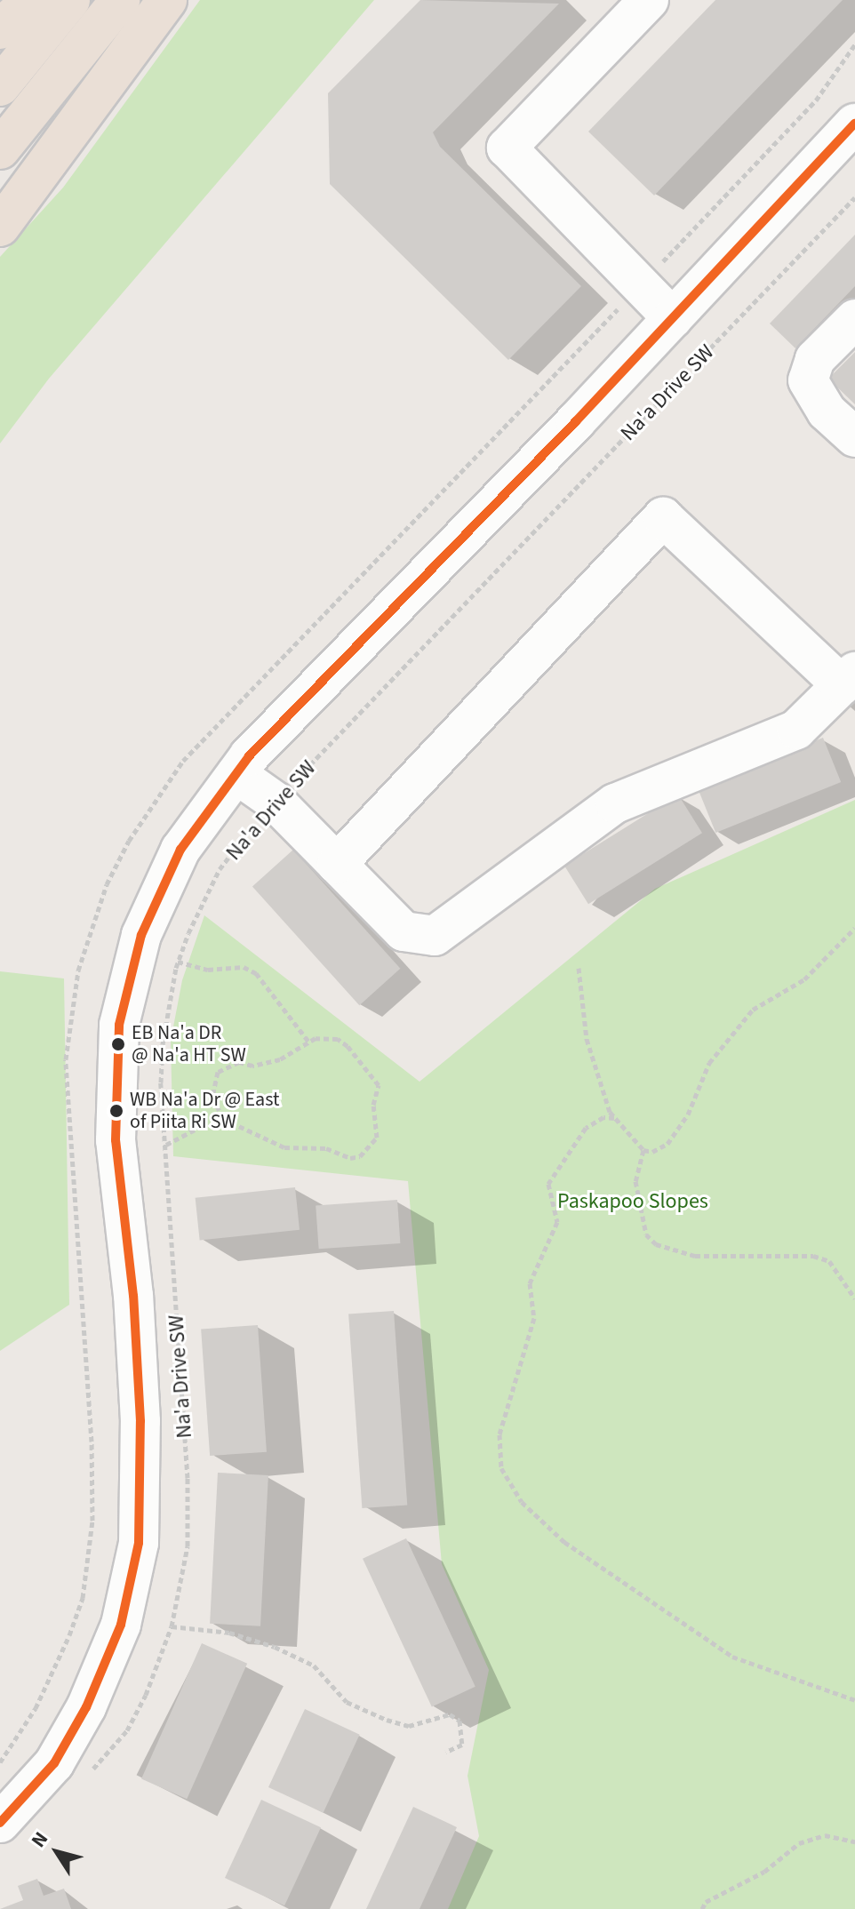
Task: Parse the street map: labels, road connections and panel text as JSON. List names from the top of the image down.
{
  "streets": {
    "street": ["Na'a Drive SW"]
  },
  "parks": ["Paskapoo Slopes"],
  "places": ["EB Na'a DR @ Na'a HT SW", "WB Na'a Dr @ East of Piita Ri SW"],
  "north": "top left"
}
